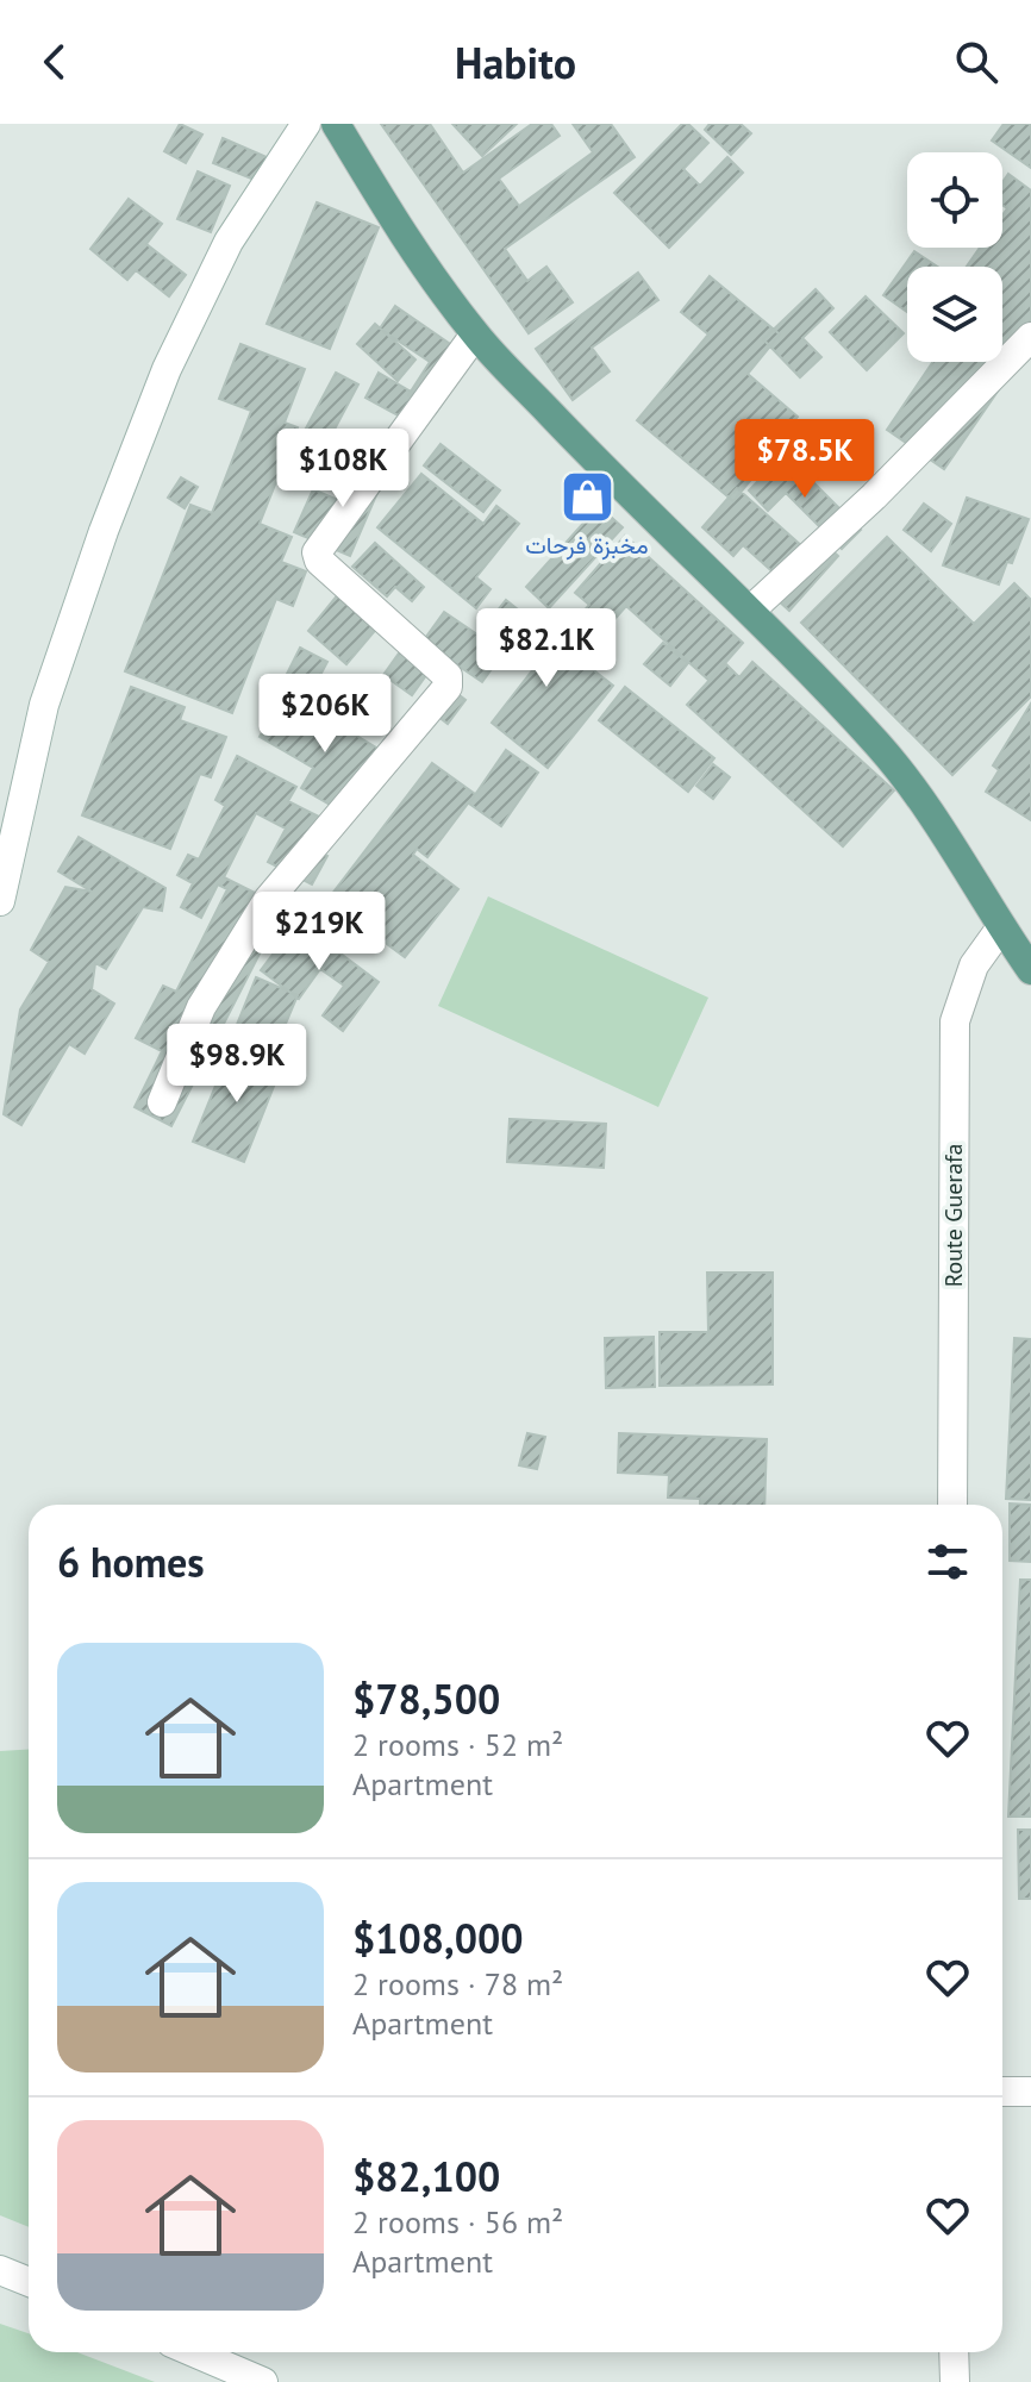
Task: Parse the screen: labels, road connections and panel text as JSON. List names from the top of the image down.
{
  "streets": {
    "street": ["Route Guerafa"]
  },
  "places": {
    "shop": ["مخبزة فرحات"]
  },
  "page": {
    "header": "Habito",
    "price": [
      "$78.5K",
      "$108K",
      "$82.1K",
      "$206K",
      "$219K",
      "$98.9K"
    ],
    "heading": "6 homes",
    "list": [
      {
        "name": "$78,500",
        "note": "2 rooms · 52 m² · Apartment"
      },
      {
        "name": "$108,000",
        "note": "2 rooms · 78 m² · Apartment"
      },
      {
        "name": "$82,100",
        "note": "2 rooms · 56 m² · Apartment"
      }
    ]
  }
}
